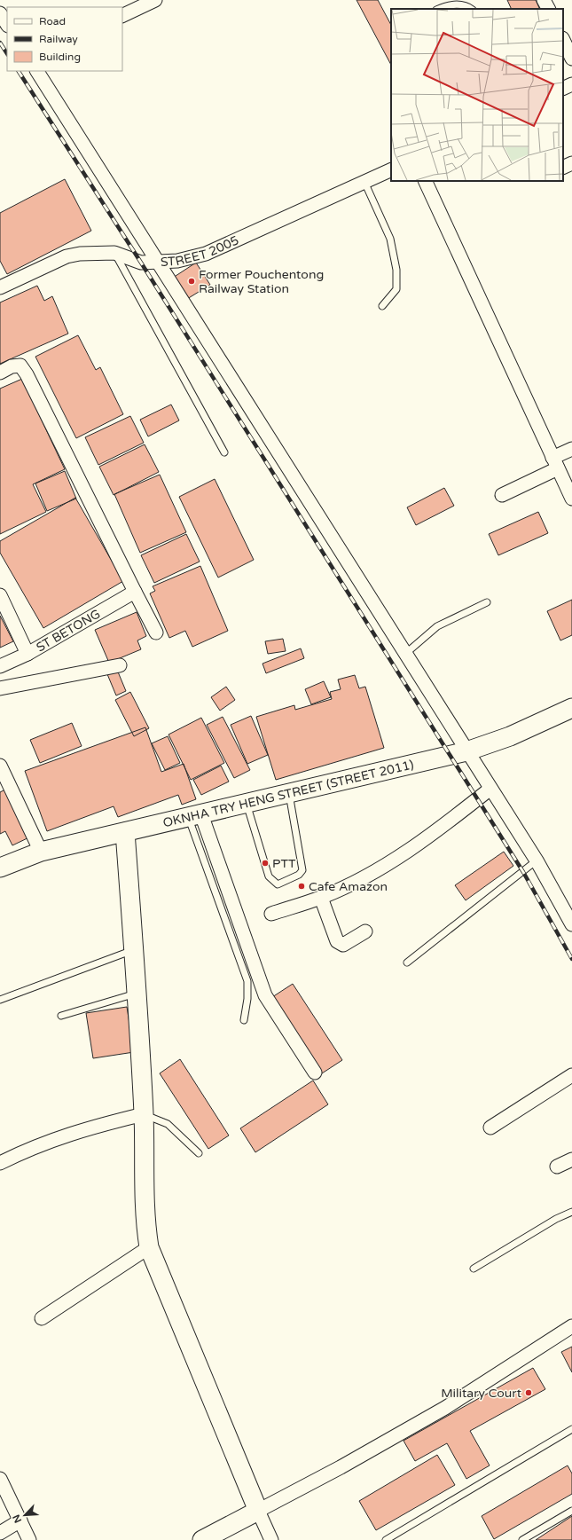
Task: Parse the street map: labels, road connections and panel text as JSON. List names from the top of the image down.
{
  "streets": {
    "street": ["STREET 2005", "ST BETONG", "OKNHA TRY HENG STREET (STREET 2011)"]
  },
  "places": [
    "Former Pouchentong Railway Station",
    "PTT",
    "Cafe Amazon",
    "Military Court"
  ],
  "legend": ["Road", "Railway", "Building"],
  "north": "bottom left"
}
